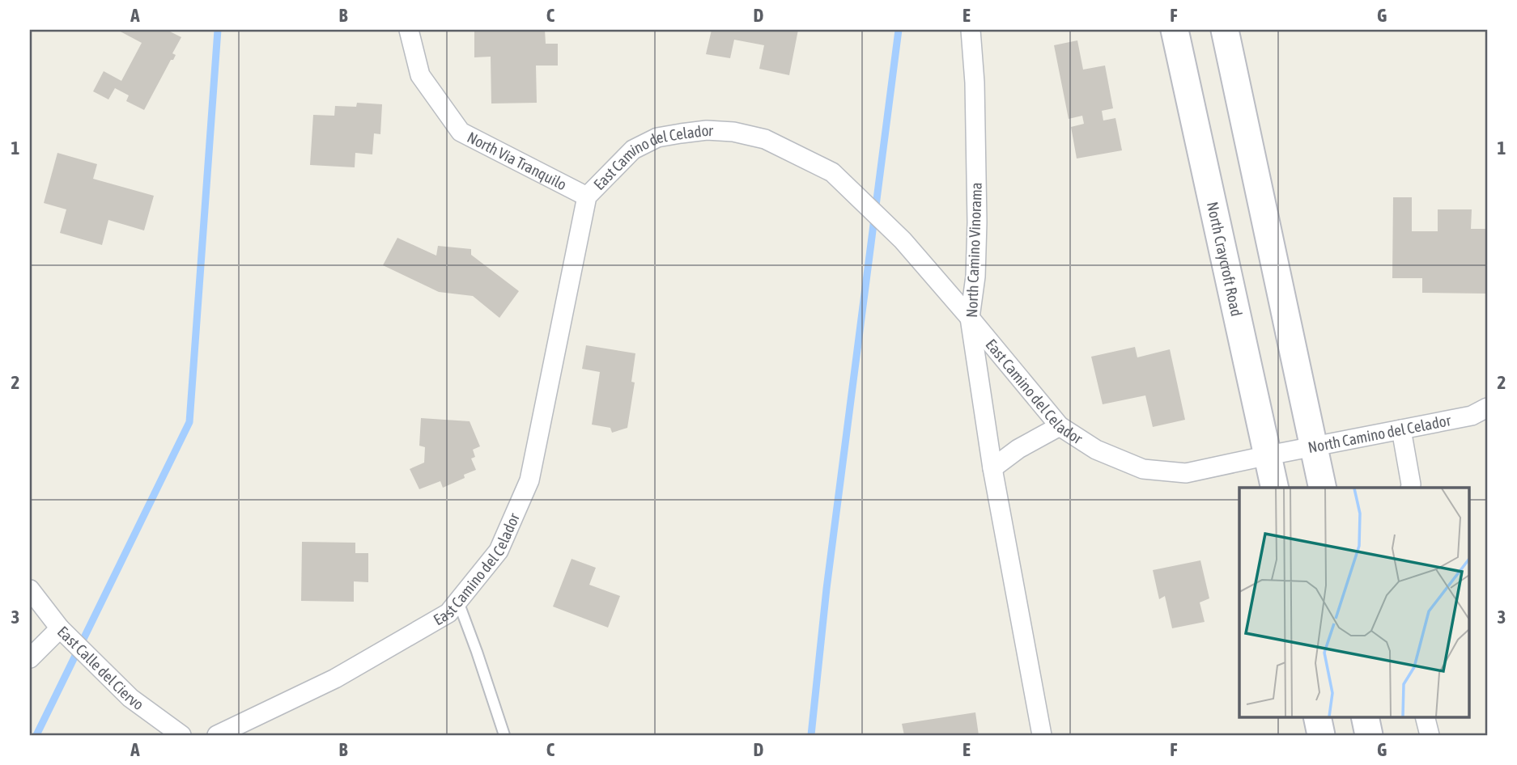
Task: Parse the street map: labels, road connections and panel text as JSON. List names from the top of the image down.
{
  "streets": {
    "main road": ["North Craycroft Road"],
    "street": [
      "North Via Tranquilo",
      "East Camino del Celador",
      "North Camino Vinorama",
      "North Camino del Celador",
      "East Calle del Ciervo"
    ]
  },
  "crossings": [
    ["North Via Tranquilo", "East Camino del Celador"],
    ["East Camino del Celador", "North Camino Vinorama"],
    ["East Camino del Celador", "North Craycroft Road"],
    ["East Camino del Celador", "North Camino del Celador"],
    ["North Craycroft Road", "North Camino del Celador"]
  ],
  "grid": {
    "columns": [
      "A",
      "B",
      "C",
      "D",
      "E",
      "F",
      "G"
    ],
    "rows": ["1", "2", "3"]
  }
}
